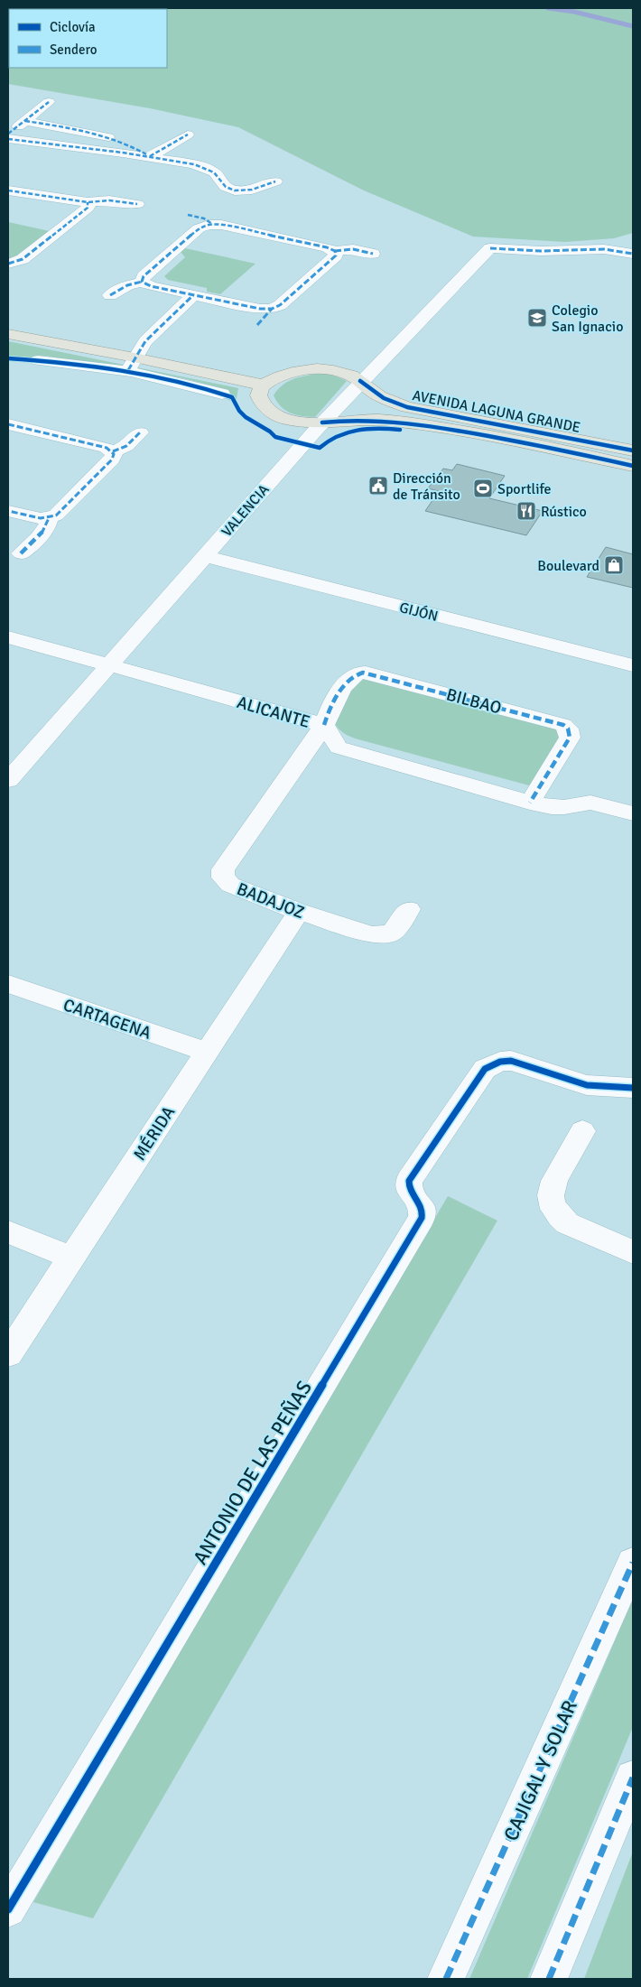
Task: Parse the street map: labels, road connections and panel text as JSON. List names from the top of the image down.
{
  "streets": {
    "main road": ["AVENIDA LAGUNA GRANDE"],
    "street": [
      "VALENCIA",
      "GIJÓN",
      "BILBAO",
      "ALICANTE",
      "BADAJOZ",
      "CARTAGENA",
      "MÉRIDA",
      "ANTONIO DE LAS PEÑAS",
      "CAJIGAL Y SOLAR"
    ]
  },
  "crossings": [
    ["AVENIDA LAGUNA GRANDE", "VALENCIA"],
    ["VALENCIA", "GIJÓN"],
    ["VALENCIA", "ALICANTE"],
    ["BILBAO", "ALICANTE"],
    ["BILBAO", "BADAJOZ"],
    ["ALICANTE", "BADAJOZ"],
    ["BADAJOZ", "MÉRIDA"],
    ["CARTAGENA", "MÉRIDA"]
  ],
  "places": {
    "school or university": ["Colegio San Ignacio"],
    "public building": ["Dirección de Tránsito"],
    "sports": ["Sportlife"],
    "restaurant": ["Rústico"],
    "shop": ["Boulevard"]
  },
  "legend": ["Ciclovía", "Sendero"]
}
